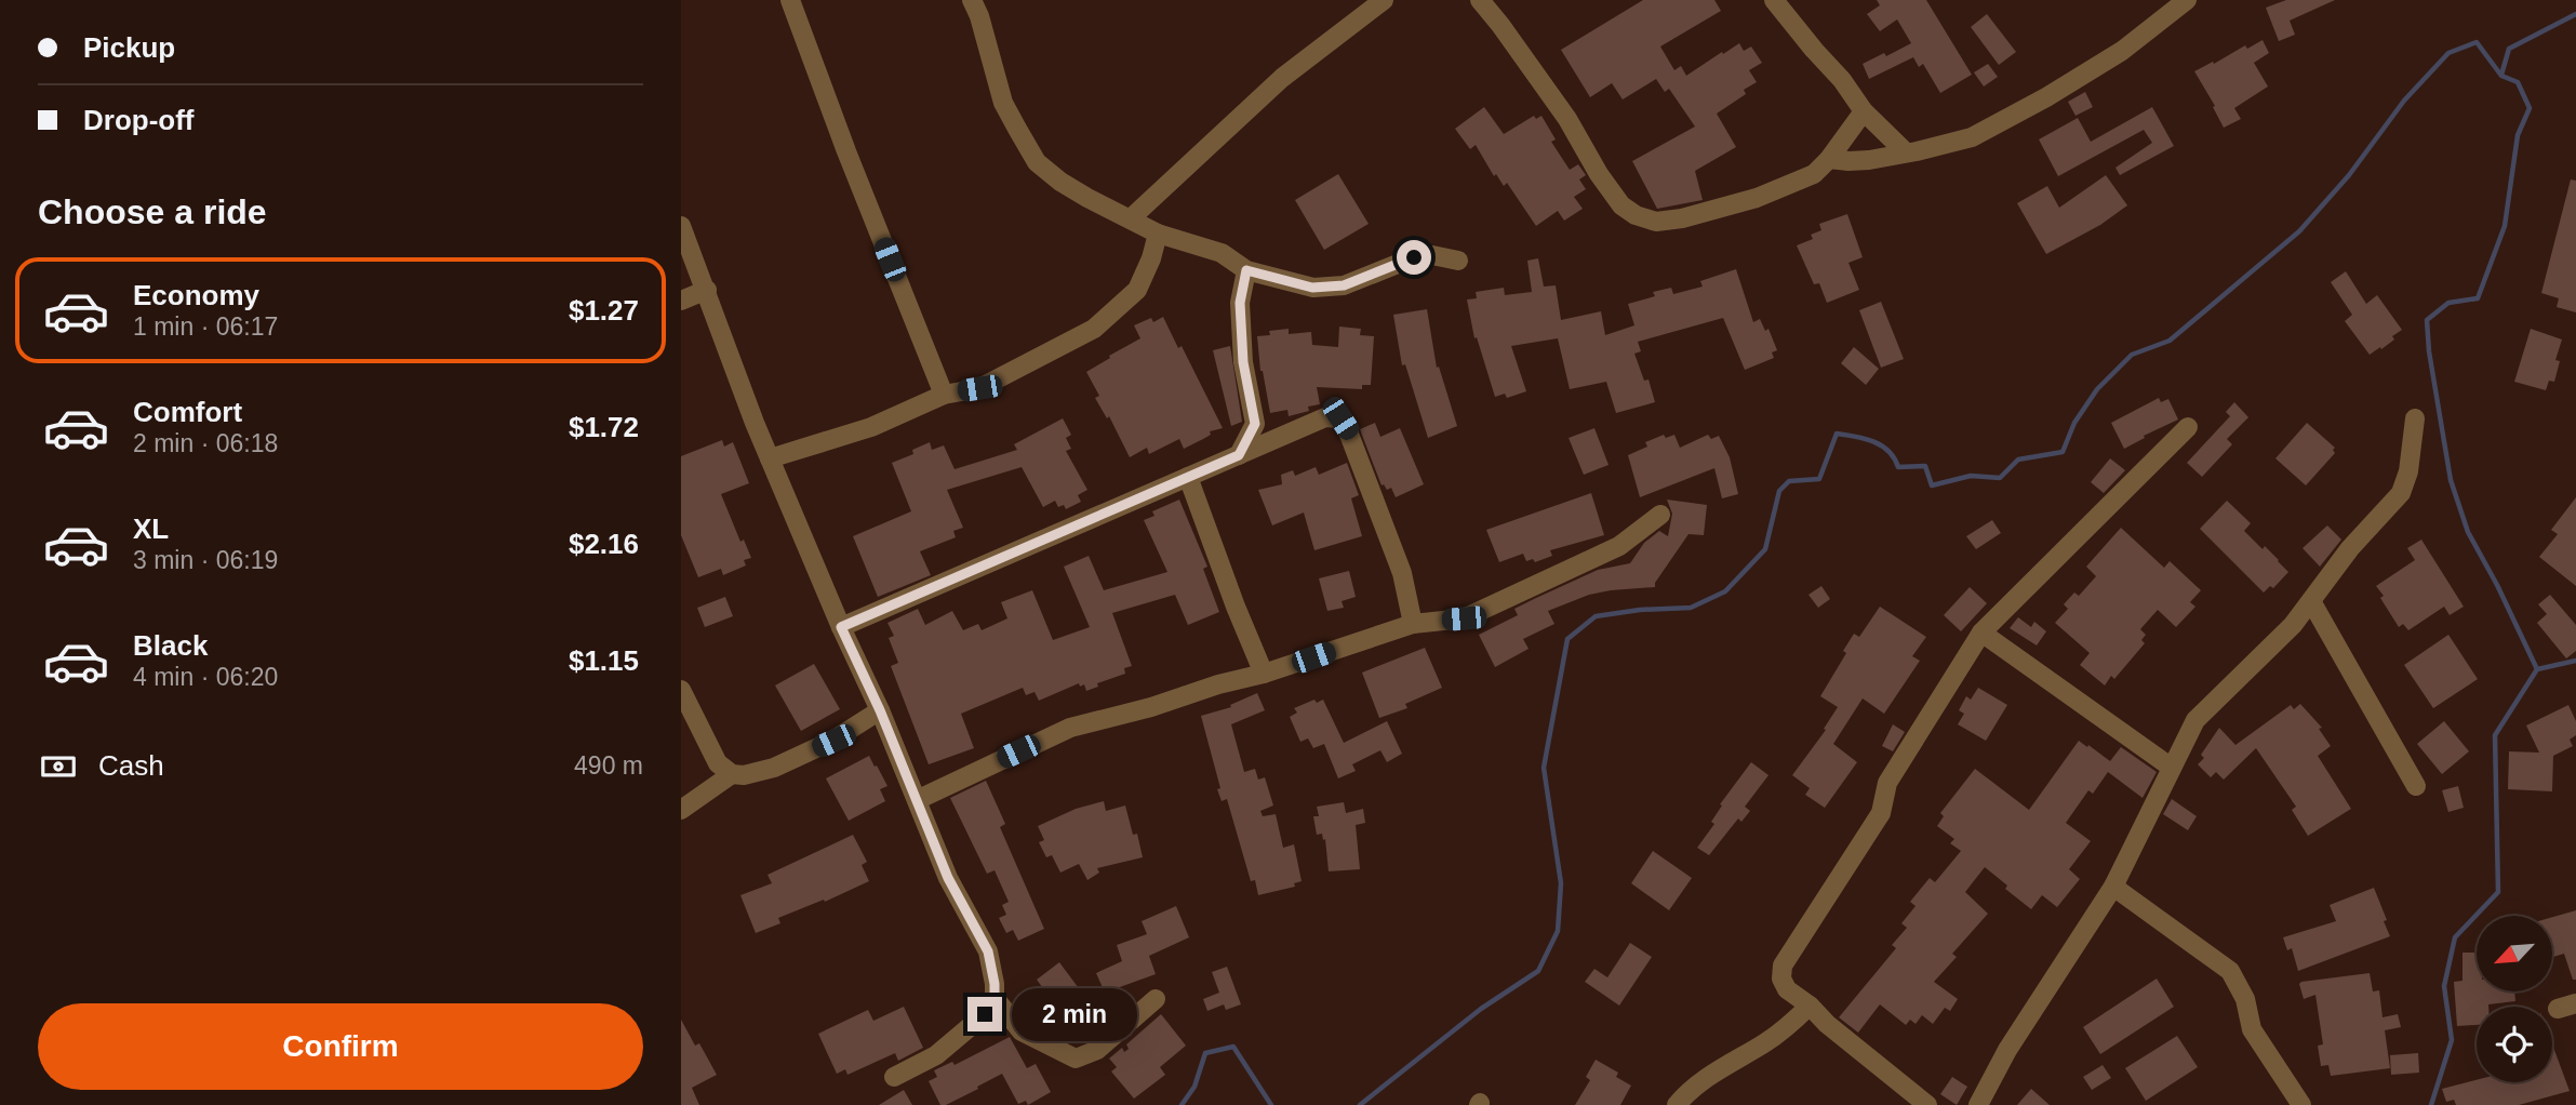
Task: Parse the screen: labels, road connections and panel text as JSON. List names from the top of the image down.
{
  "north": "bottom left",
  "page": {
    "banner": ["Pickup", "Drop-off"],
    "heading": "Choose a ride",
    "list": [
      {
        "name": "Economy",
        "note": "1 min · 06:17",
        "value": "$1.27"
      },
      {
        "name": "Comfort",
        "note": "2 min · 06:18",
        "value": "$1.72"
      },
      {
        "name": "XL",
        "note": "3 min · 06:19",
        "value": "$2.16"
      },
      {
        "name": "Black",
        "note": "4 min · 06:20",
        "value": "$1.15"
      }
    ],
    "pay": ["Cash", "490 m"],
    "buttons": "Confirm",
    "bubble": "2 min"
  }
}
